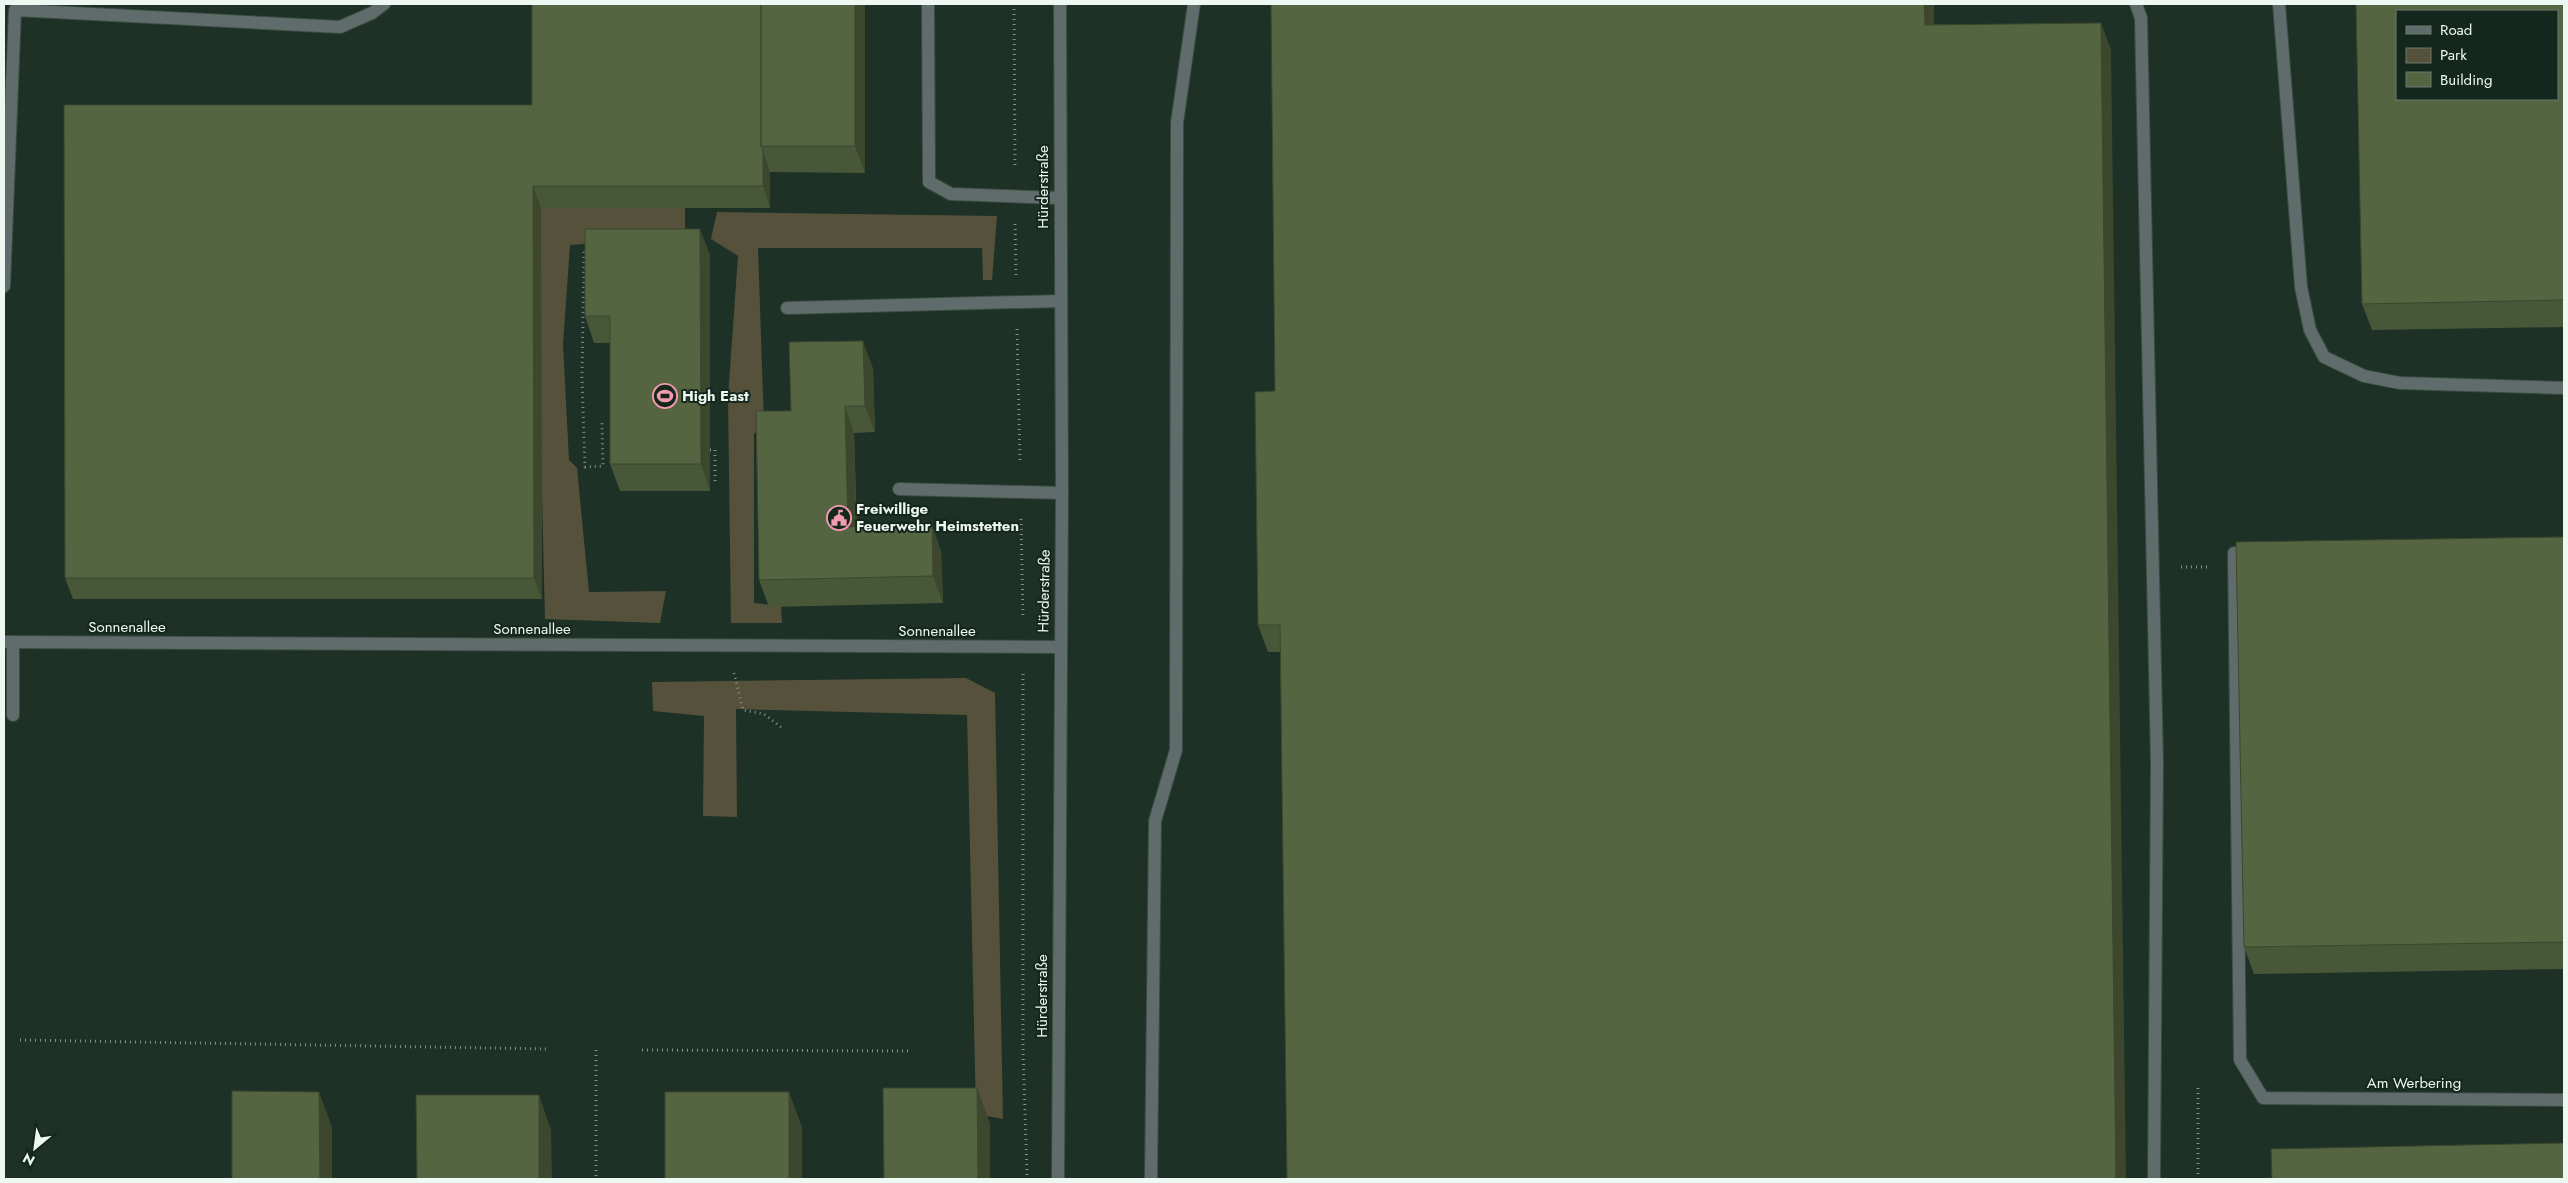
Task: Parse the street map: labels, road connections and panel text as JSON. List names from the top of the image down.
{
  "streets": {
    "street": ["Hürderstraße", "Sonnenallee", "Am Werbering"]
  },
  "crossings": [
    ["Hürderstraße", "Sonnenallee"]
  ],
  "places": {
    "sports": ["High East"],
    "public building": ["Freiwillige Feuerwehr Heimstetten"]
  },
  "legend": ["Road", "Park", "Building"],
  "north": "bottom left"
}
